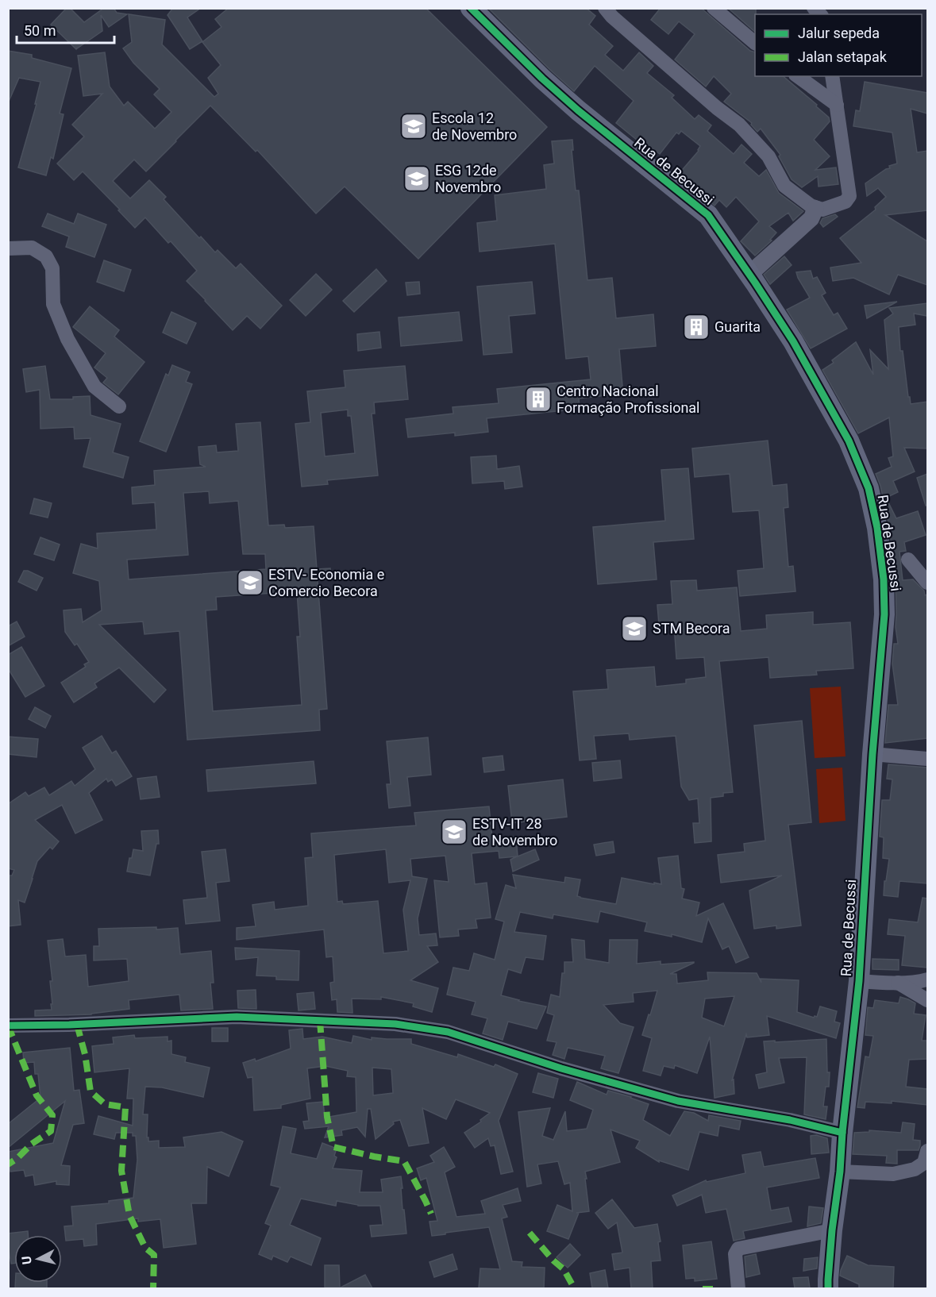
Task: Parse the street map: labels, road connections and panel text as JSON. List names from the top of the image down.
{
  "streets": {
    "street": ["Rua de Becussi"]
  },
  "places": {
    "school or university": [
      "Escola 12 de Novembro",
      "ESG 12de Novembro",
      "ESTV- Economia e Comercio Becora",
      "STM Becora",
      "ESTV-IT 28 de Novembro"
    ],
    "building": ["Guarita", "Centro Nacional Formação Profissional"]
  },
  "legend": ["Jalur sepeda", "Jalan setapak"],
  "scale_bar": "50 m",
  "north": "left"
}
